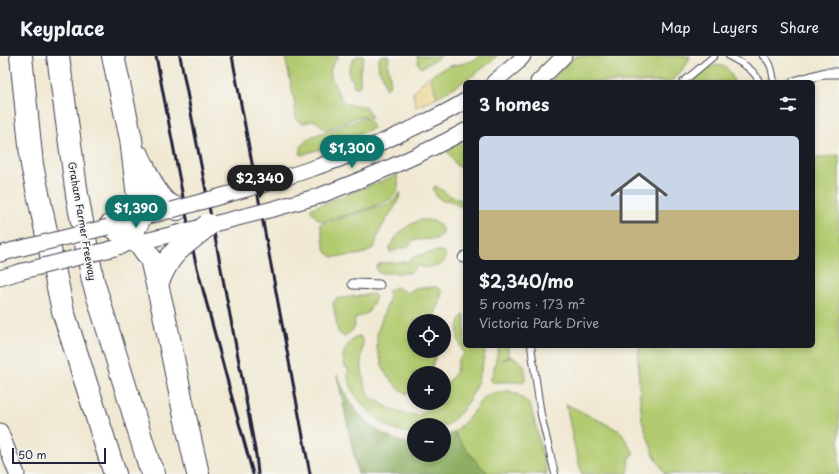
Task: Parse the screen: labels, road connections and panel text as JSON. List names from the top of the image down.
{
  "streets": {
    "highway": ["Graham Farmer Freeway"]
  },
  "scale_bar": "50 m",
  "page": {
    "header": "Keyplace",
    "nav": ["Map", "Layers", "Share"],
    "heading": "3 homes",
    "list": [
      {
        "name": "$2,340/mo",
        "note": "5 rooms · 173 m² · Victoria Park Drive"
      }
    ],
    "price": ["$1,300", "$2,340", "$1,390"],
    "map_buttons": ["+", "−"],
    "scale": "50 m"
  }
}
